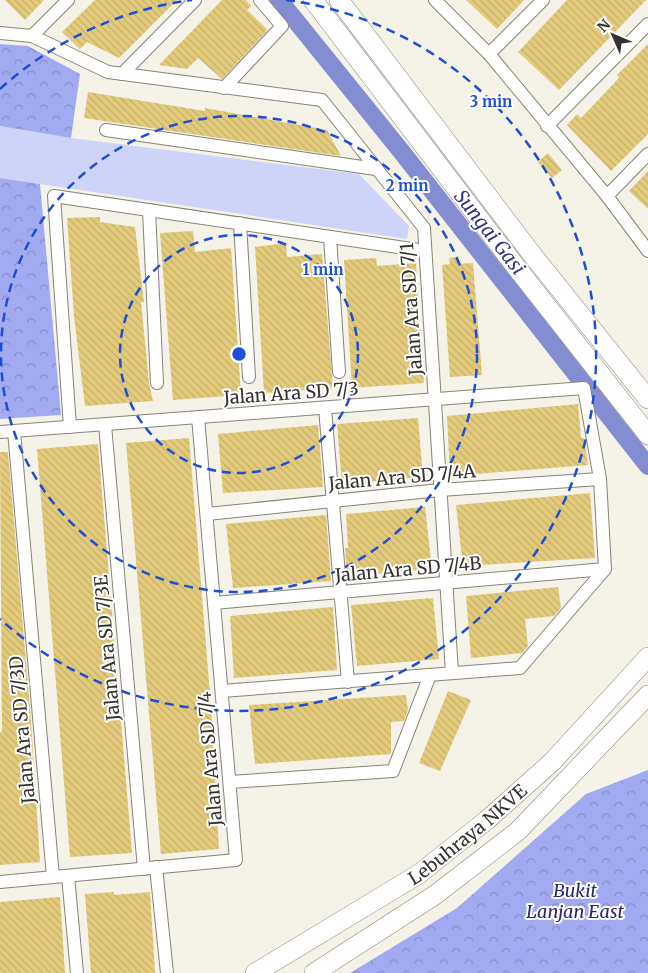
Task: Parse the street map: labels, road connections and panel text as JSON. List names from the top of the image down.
{
  "streets": {
    "highway": ["Lebuhraya NKVE"],
    "street": [
      "Jalan Ara SD 7/1",
      "Jalan Ara SD 7/3",
      "Jalan Ara SD 7/4A",
      "Jalan Ara SD 7/4B",
      "Jalan Ara SD 7/3E",
      "Jalan Ara SD 7/3D",
      "Jalan Ara SD 7/4"
    ]
  },
  "crossings": [
    ["Jalan Ara SD 7/1", "Jalan Ara SD 7/3"],
    ["Jalan Ara SD 7/1", "Jalan Ara SD 7/4A"],
    ["Jalan Ara SD 7/1", "Jalan Ara SD 7/4B"],
    ["Jalan Ara SD 7/3", "Jalan Ara SD 7/4A"],
    ["Jalan Ara SD 7/3", "Jalan Ara SD 7/3E"],
    ["Jalan Ara SD 7/3", "Jalan Ara SD 7/3D"],
    ["Jalan Ara SD 7/3", "Jalan Ara SD 7/4"],
    ["Jalan Ara SD 7/4A", "Jalan Ara SD 7/4"],
    ["Jalan Ara SD 7/4B", "Jalan Ara SD 7/4"],
    ["Jalan Ara SD 7/3E", "Jalan Ara SD 7/4"],
    ["Jalan Ara SD 7/3D", "Jalan Ara SD 7/4"]
  ],
  "water": ["Sungai Gasi"],
  "parks": ["Bukit Lanjan East"],
  "north": "top left",
  "rings": ["3 min", "2 min", "1 min"]
}
